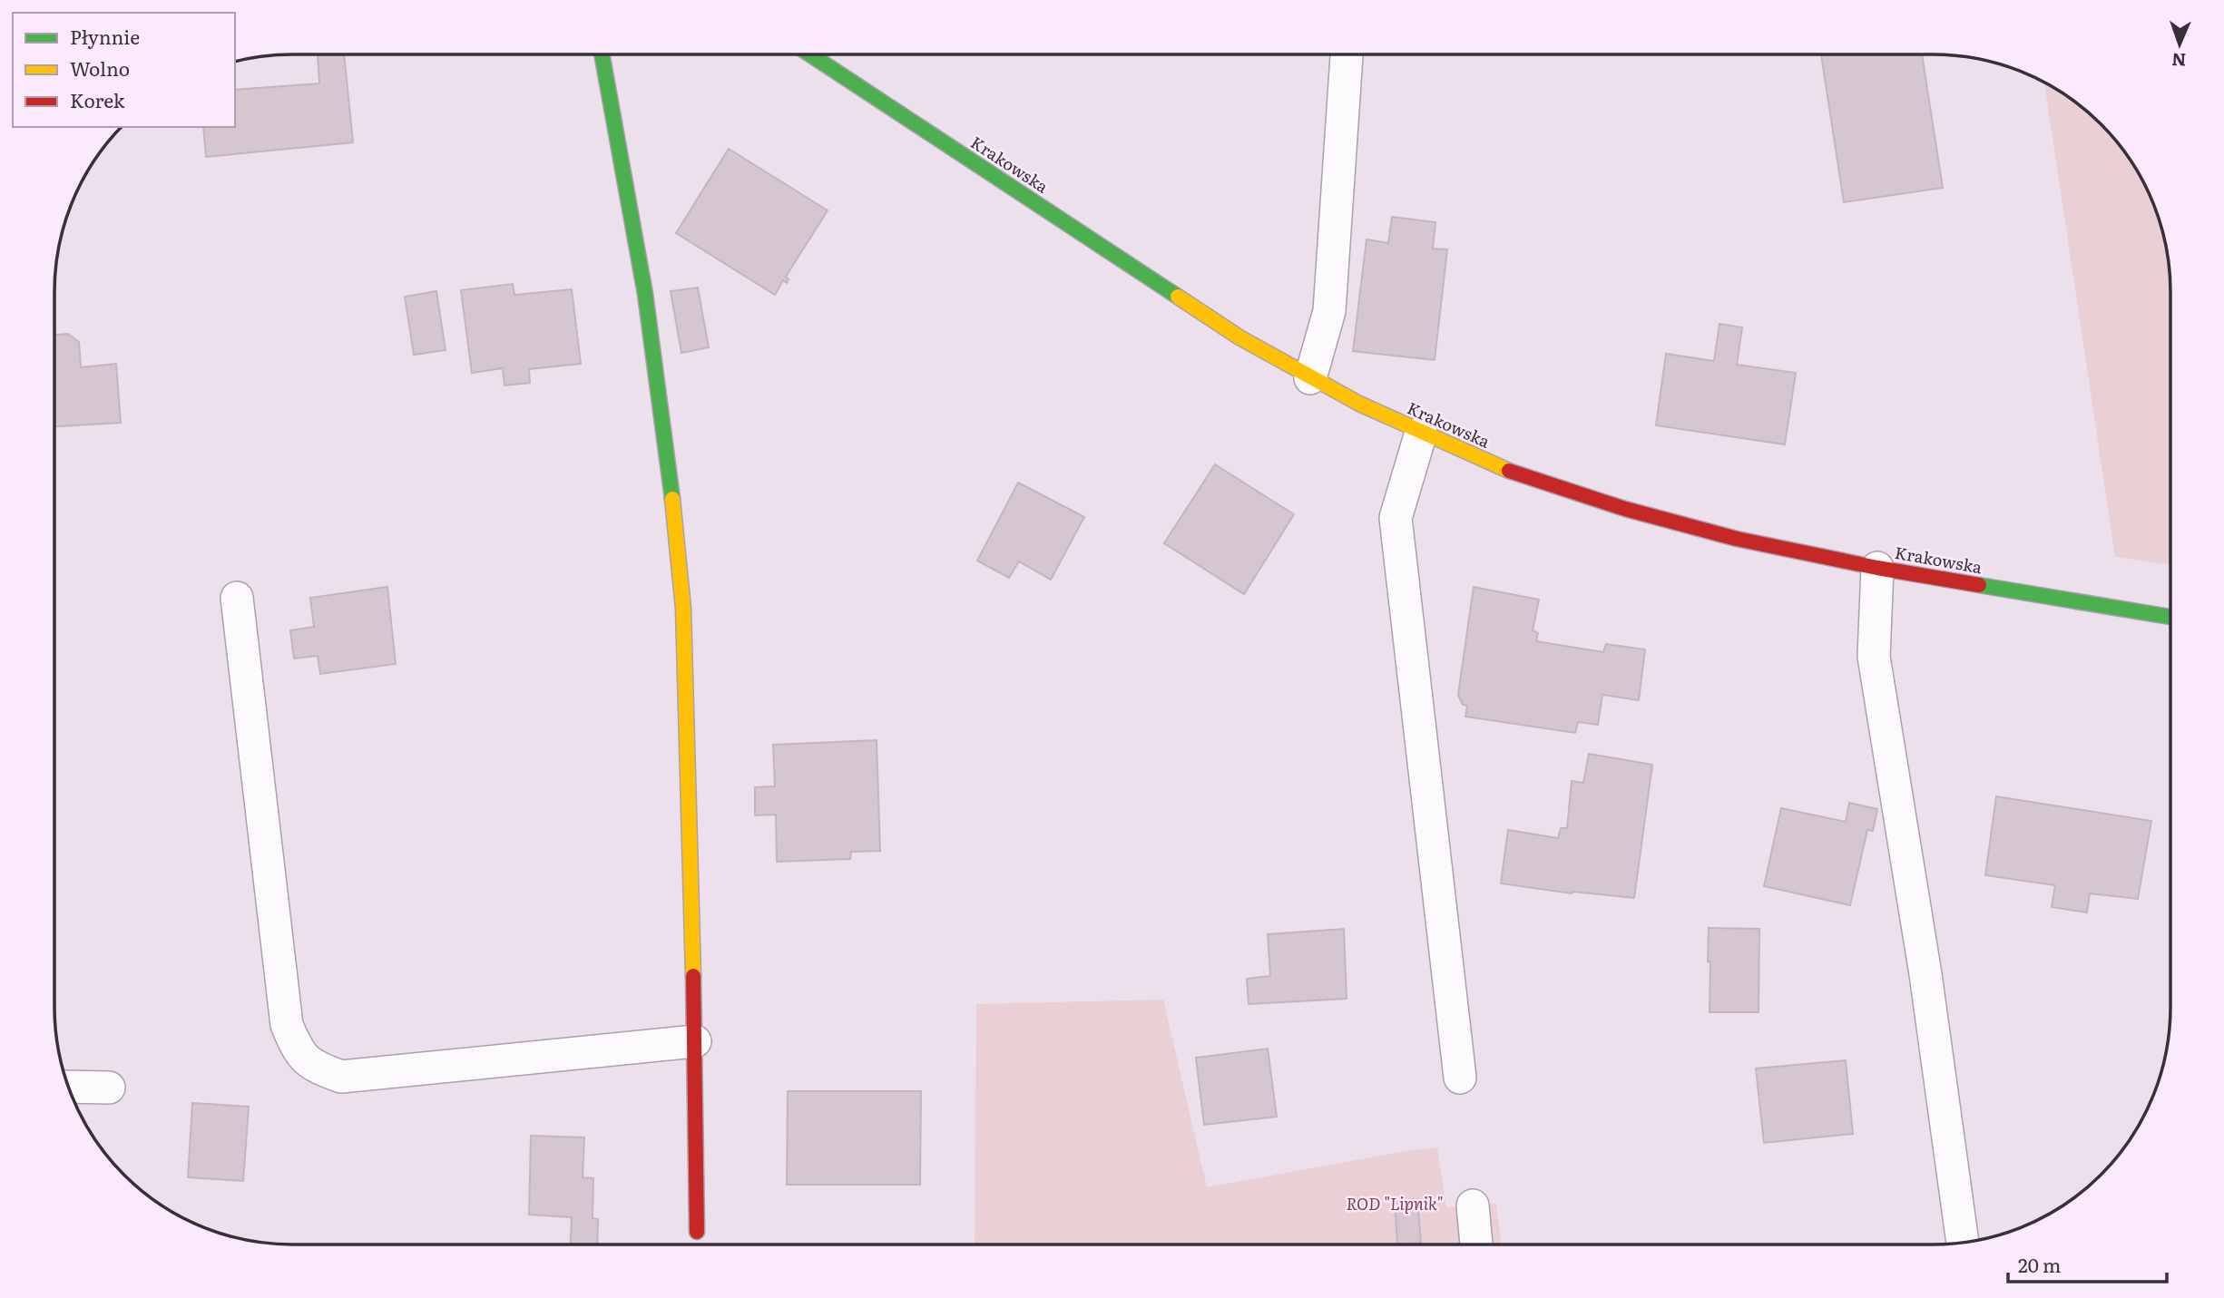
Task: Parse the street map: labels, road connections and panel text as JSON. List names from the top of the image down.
{
  "streets": {
    "main road": ["Krakowska"]
  },
  "parks": ["ROD \"Lipnik\""],
  "legend": ["Płynnie", "Wolno", "Korek"],
  "scale_bar": "20 m",
  "north": "bottom"
}
